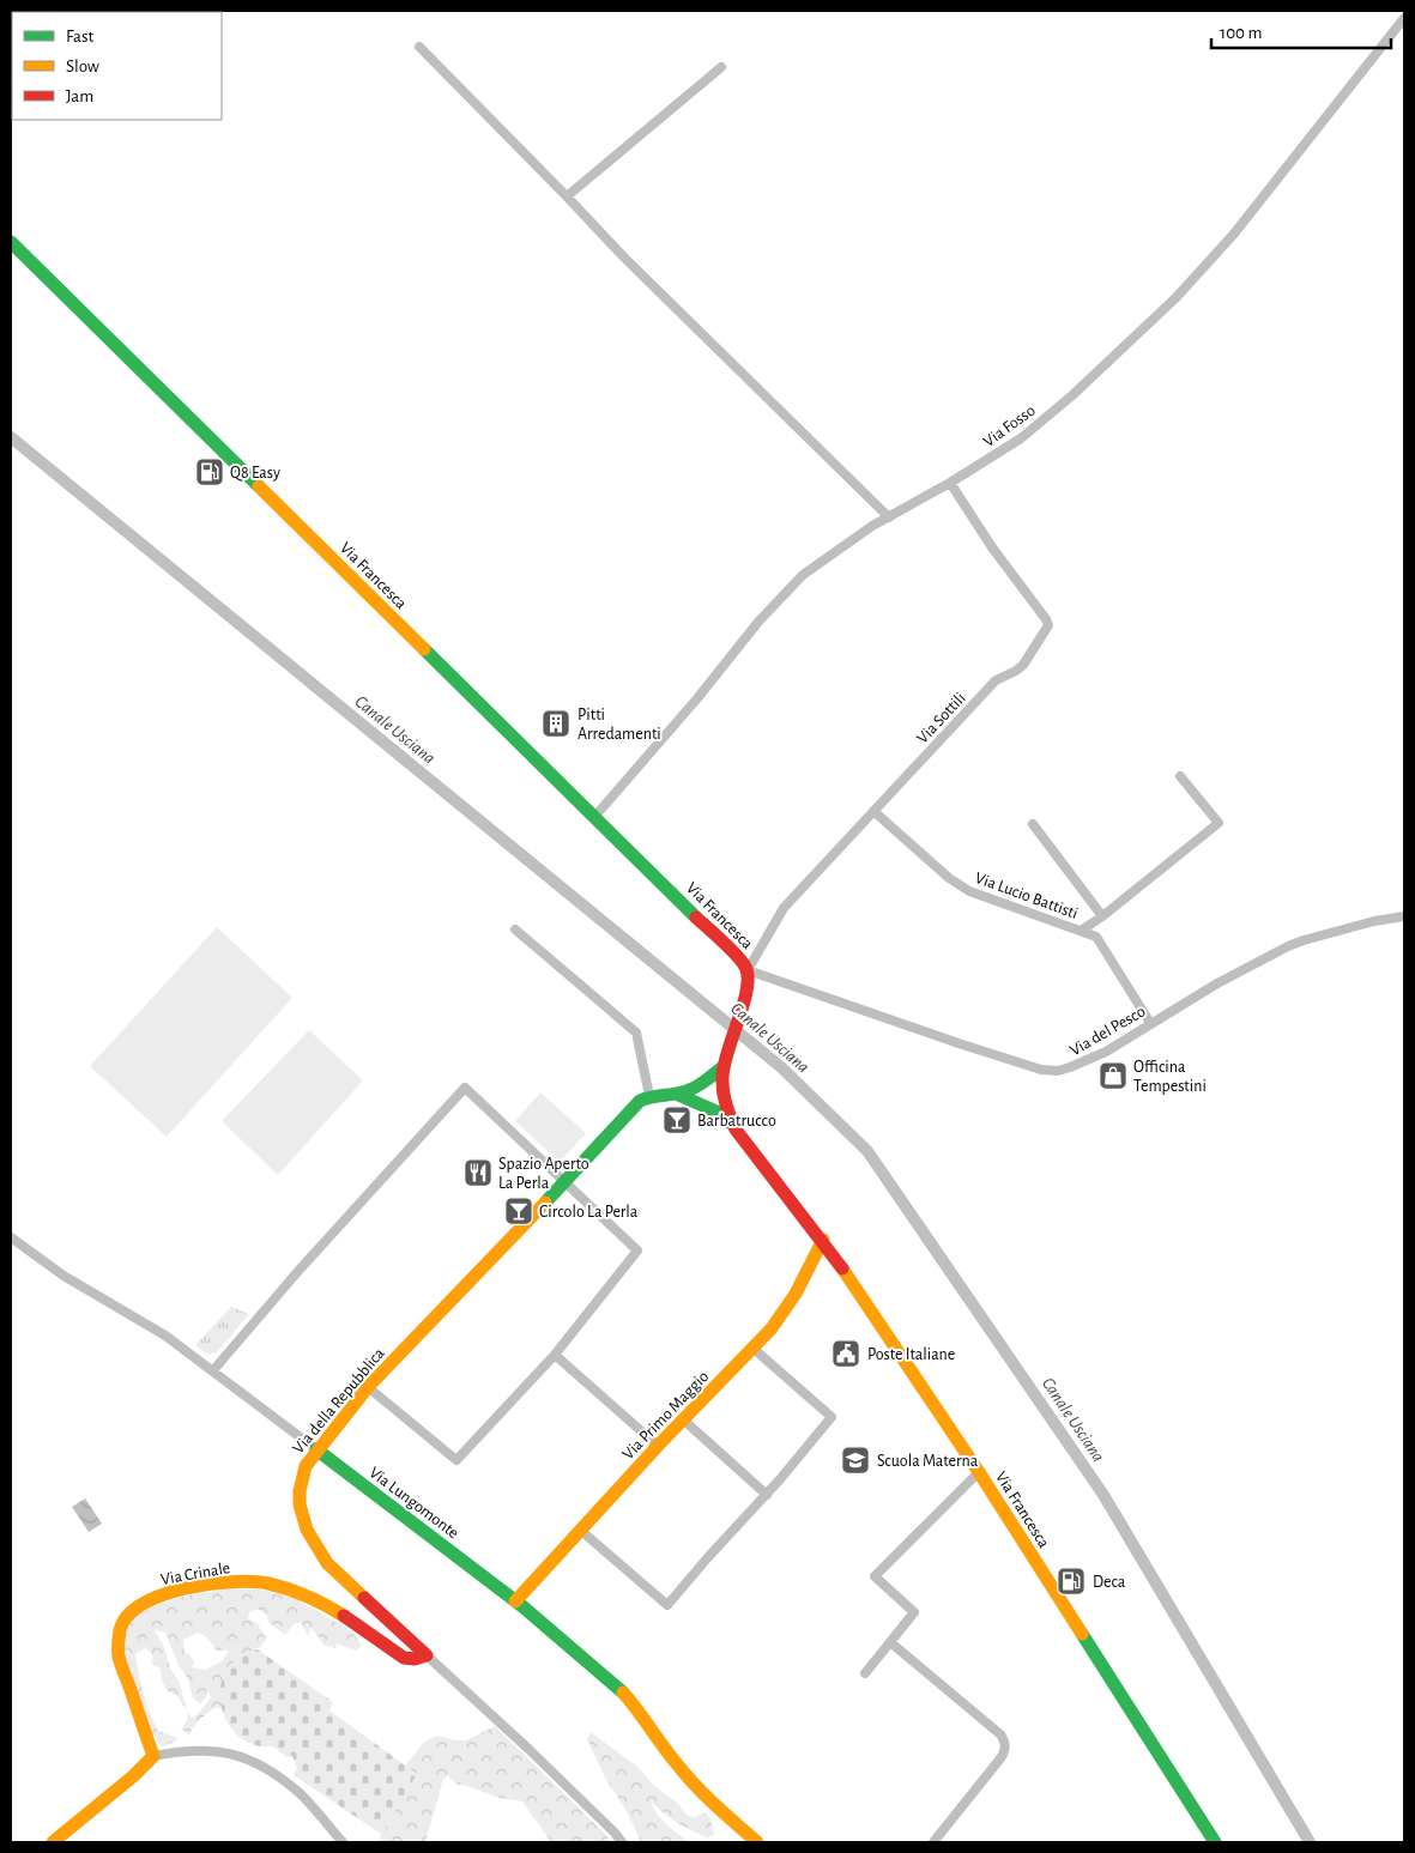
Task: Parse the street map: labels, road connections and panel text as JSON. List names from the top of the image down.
{
  "streets": {
    "street": [
      "Via Fosso",
      "Via Francesca",
      "Via Sottili",
      "Via Lucio Battisti",
      "Via del Pesco",
      "Via della Repubblica",
      "Via Primo Maggio",
      "Via Lungomonte",
      "Via Crinale"
    ]
  },
  "crossings": [
    ["Via Fosso", "Via Francesca"],
    ["Via Fosso", "Via Sottili"],
    ["Via Francesca", "Via Sottili"],
    ["Via Francesca", "Via del Pesco"],
    ["Via Francesca", "Via Primo Maggio"],
    ["Via Sottili", "Via Lucio Battisti"],
    ["Via Sottili", "Via del Pesco"],
    ["Via Lucio Battisti", "Via del Pesco"],
    ["Via della Repubblica", "Via Lungomonte"],
    ["Via della Repubblica", "Via Crinale"],
    ["Via Primo Maggio", "Via Lungomonte"]
  ],
  "water": ["Canale Usciana"],
  "places": {
    "fuel station": ["Q8 Easy", "Deca"],
    "building": ["Pitti Arredamenti"],
    "shop": ["Officina Tempestini"],
    "bar": ["Barbatrucco", "Circolo La Perla"],
    "restaurant": ["Spazio Aperto La Perla"],
    "public building": ["Poste Italiane"],
    "school or university": ["Scuola Materna"]
  },
  "legend": ["Fast", "Slow", "Jam"],
  "scale_bar": "100 m"
}
